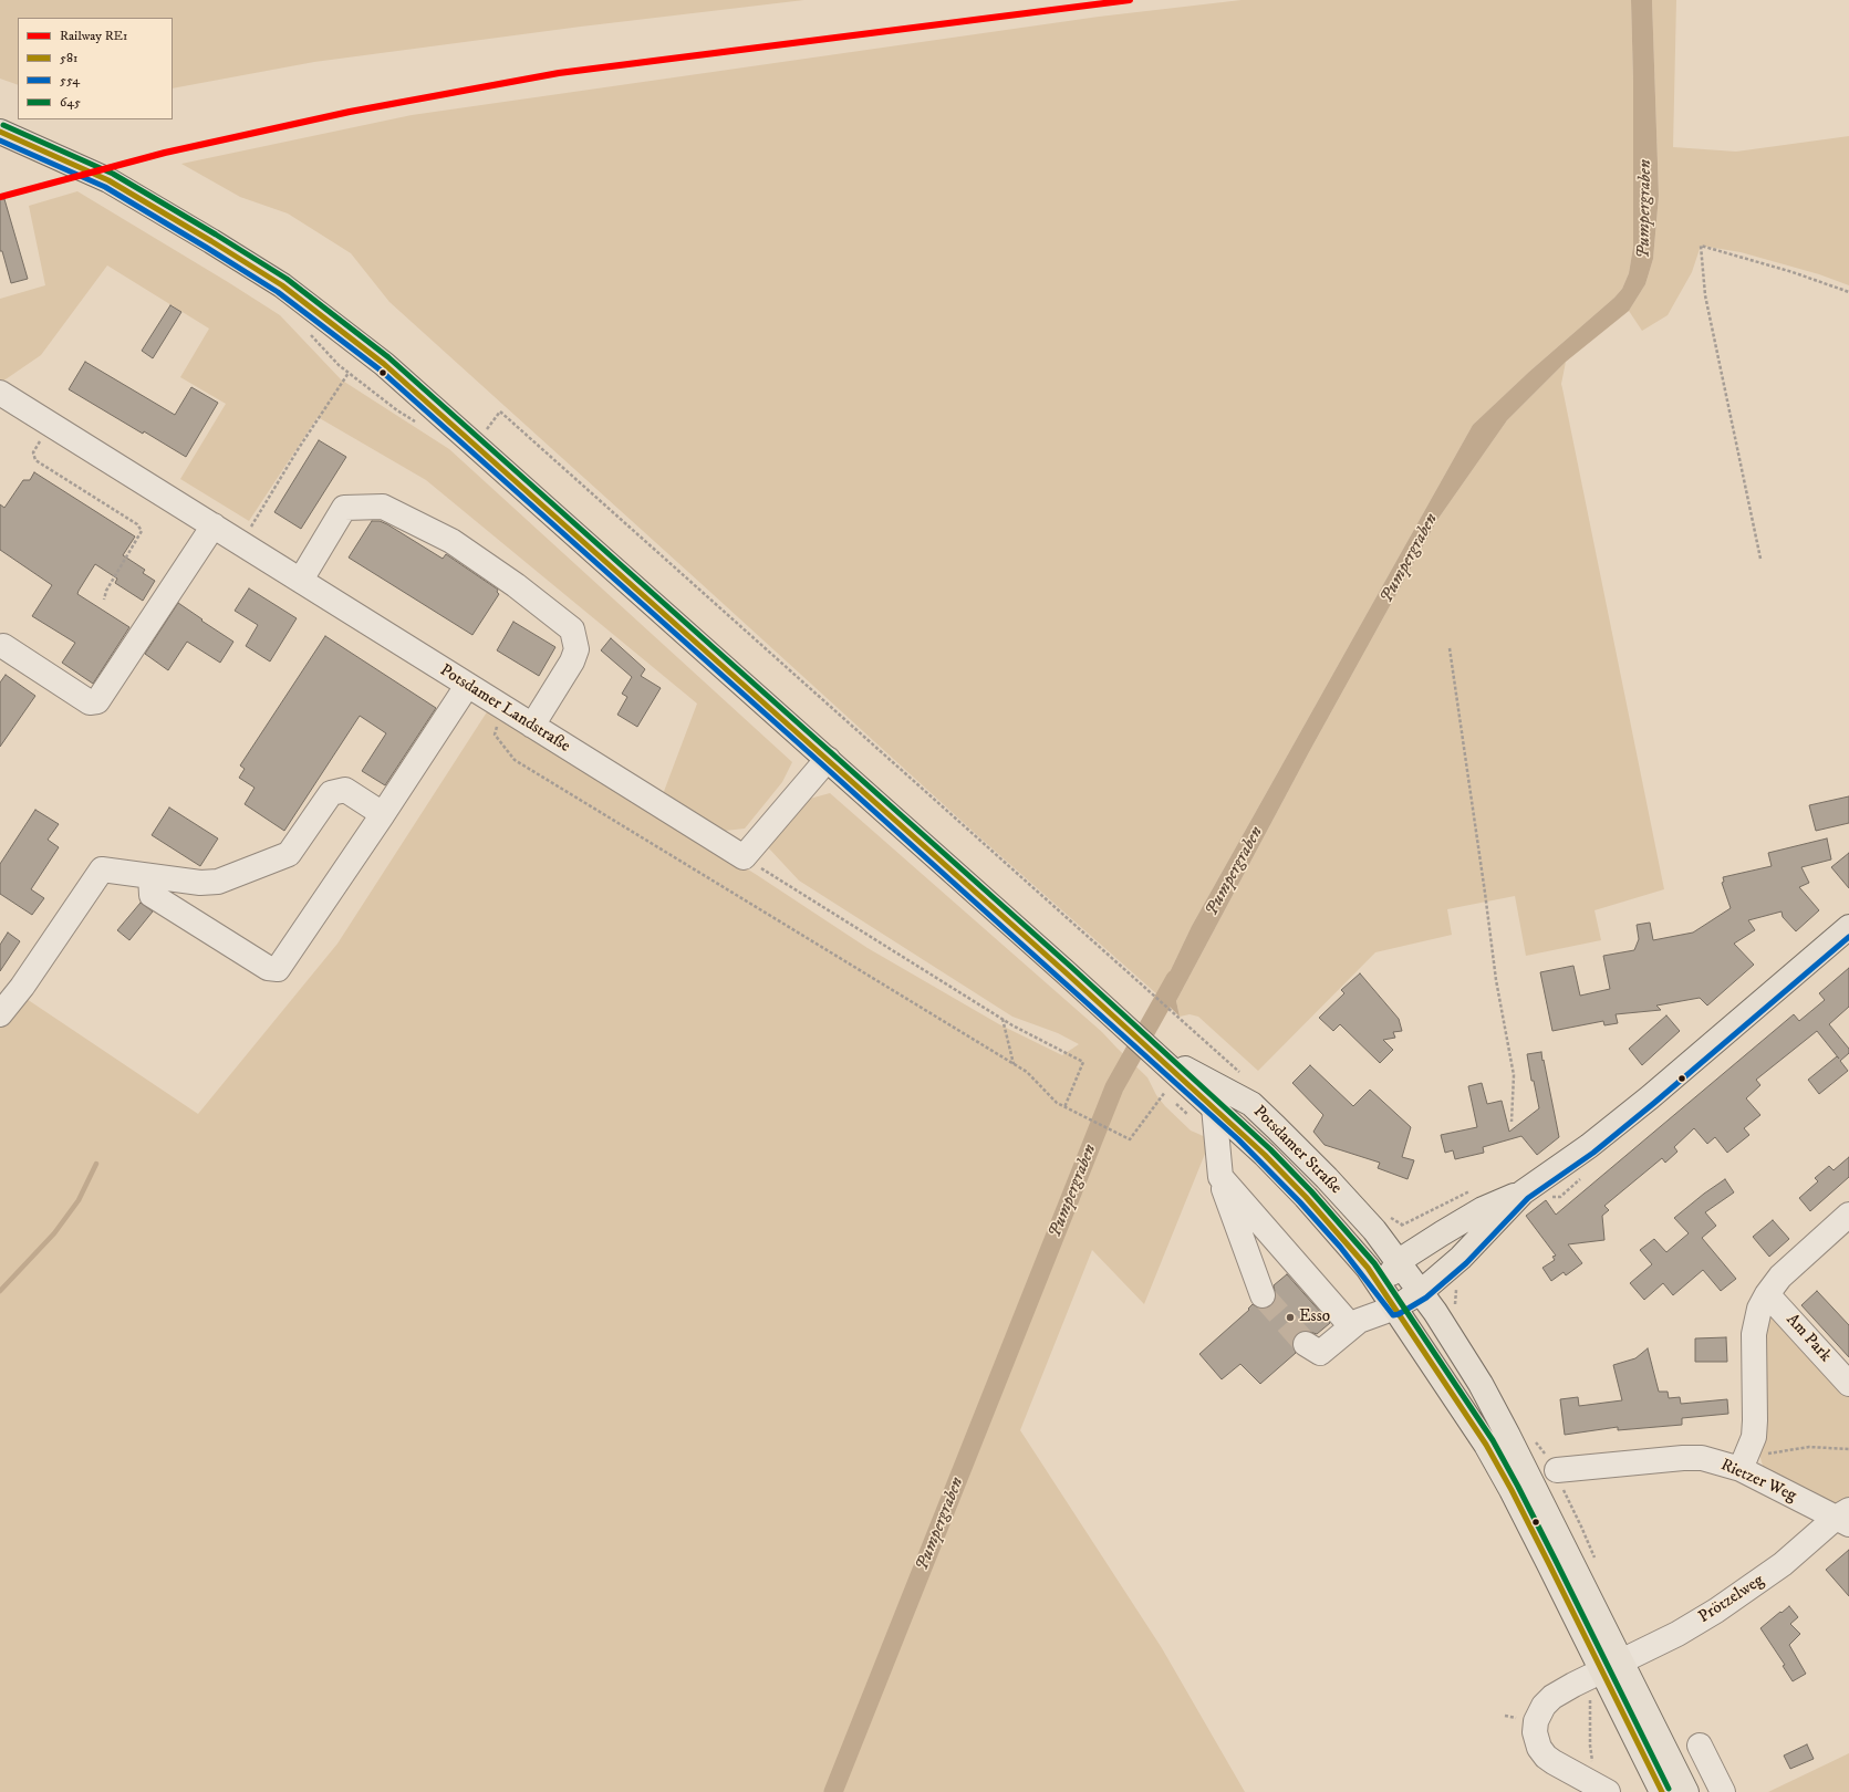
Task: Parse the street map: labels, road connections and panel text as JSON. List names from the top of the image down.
{
  "streets": {
    "main road": ["Potsdamer Straße"],
    "street": [
      "Potsdamer Landstraße",
      "Am Park",
      "Rietzer Weg",
      "Prötzelweg"
    ]
  },
  "crossings": [
    ["Potsdamer Straße", "Prötzelweg"],
    ["Rietzer Weg", "Prötzelweg"]
  ],
  "water": ["Pumpergraben"],
  "places": ["Esso"],
  "lines": [
    "rail line RE1",
    "transit line 645",
    "transit line 581",
    "transit line 554"
  ],
  "legend": [
    "Railway RE1",
    "581",
    "554",
    "645"
  ]
}
